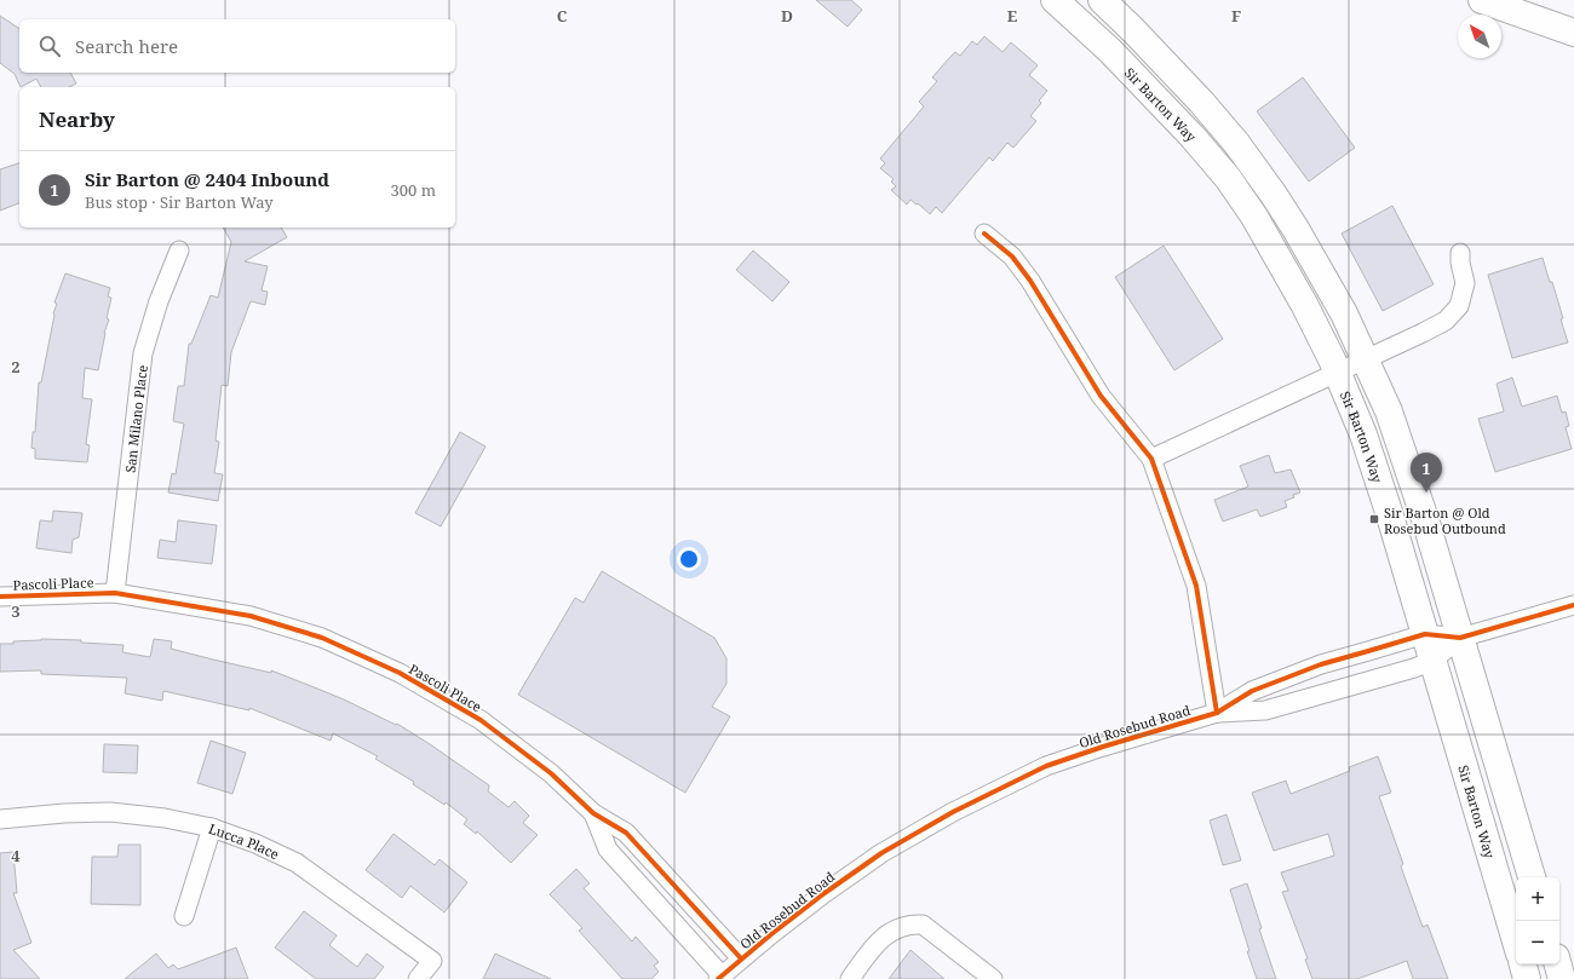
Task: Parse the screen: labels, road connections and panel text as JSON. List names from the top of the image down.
{
  "streets": {
    "main road": ["Sir Barton Way"],
    "street": [
      "San Milano Place",
      "Pascoli Place",
      "Old Rosebud Road",
      "Lucca Place"
    ]
  },
  "crossings": [
    ["Sir Barton Way", "Old Rosebud Road"],
    ["San Milano Place", "Pascoli Place"],
    ["Pascoli Place", "Old Rosebud Road"]
  ],
  "places": {
    "transit": ["Sir Barton @ Old Rosebud Outbound"]
  },
  "north": "top left",
  "page": {
    "search": "Search here",
    "heading": "Nearby",
    "list": [
      {
        "mark": "1",
        "name": "Sir Barton @ 2404 Inbound",
        "note": "Bus stop · Sir Barton Way",
        "value": "300 m"
      }
    ],
    "pins": "1",
    "map_buttons": ["+", "−"]
  },
  "grid": {
    "columns": [
      "C",
      "D",
      "E",
      "F"
    ],
    "rows": ["2", "3", "4"]
  }
}
